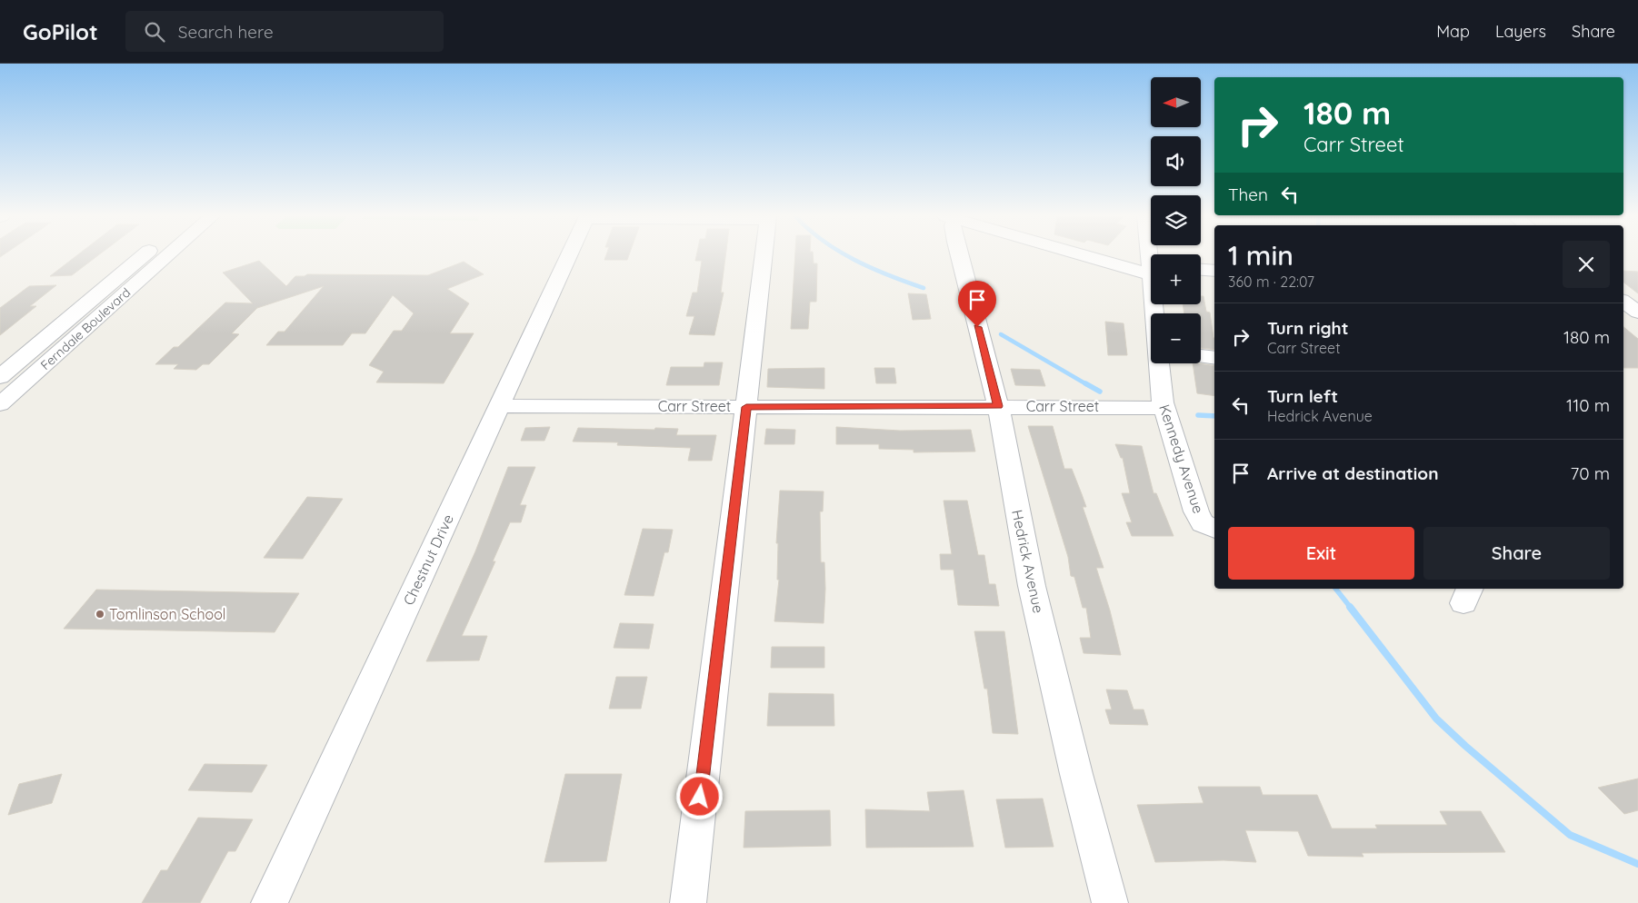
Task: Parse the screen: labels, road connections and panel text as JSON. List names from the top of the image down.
{
  "streets": {
    "street": [
      "Ferndale Boulevard",
      "Carr Street",
      "Kennedy Avenue",
      "Chestnut Drive",
      "Hedrick Avenue"
    ]
  },
  "crossings": [
    ["Carr Street", "Kennedy Avenue"],
    ["Carr Street", "Chestnut Drive"],
    ["Carr Street", "Hedrick Avenue"]
  ],
  "places": ["Tomlinson School"],
  "north": "left",
  "page": {
    "header": "GoPilot",
    "search": "Search here",
    "nav": ["Map", "Layers", "Share"],
    "map_buttons": ["+", "−"],
    "turn": ["180 m", "Carr Street"],
    "then": "Then",
    "heading": ["1 min", "360 m · 22:07"],
    "list": [
      {
        "name": "Turn right",
        "note": "Carr Street",
        "value": "180 m"
      },
      {
        "name": "Turn left",
        "note": "Hedrick Avenue",
        "value": "110 m"
      },
      {
        "name": "Arrive at destination",
        "value": "70 m"
      }
    ],
    "buttons": ["Exit", "Share"]
  }
}
